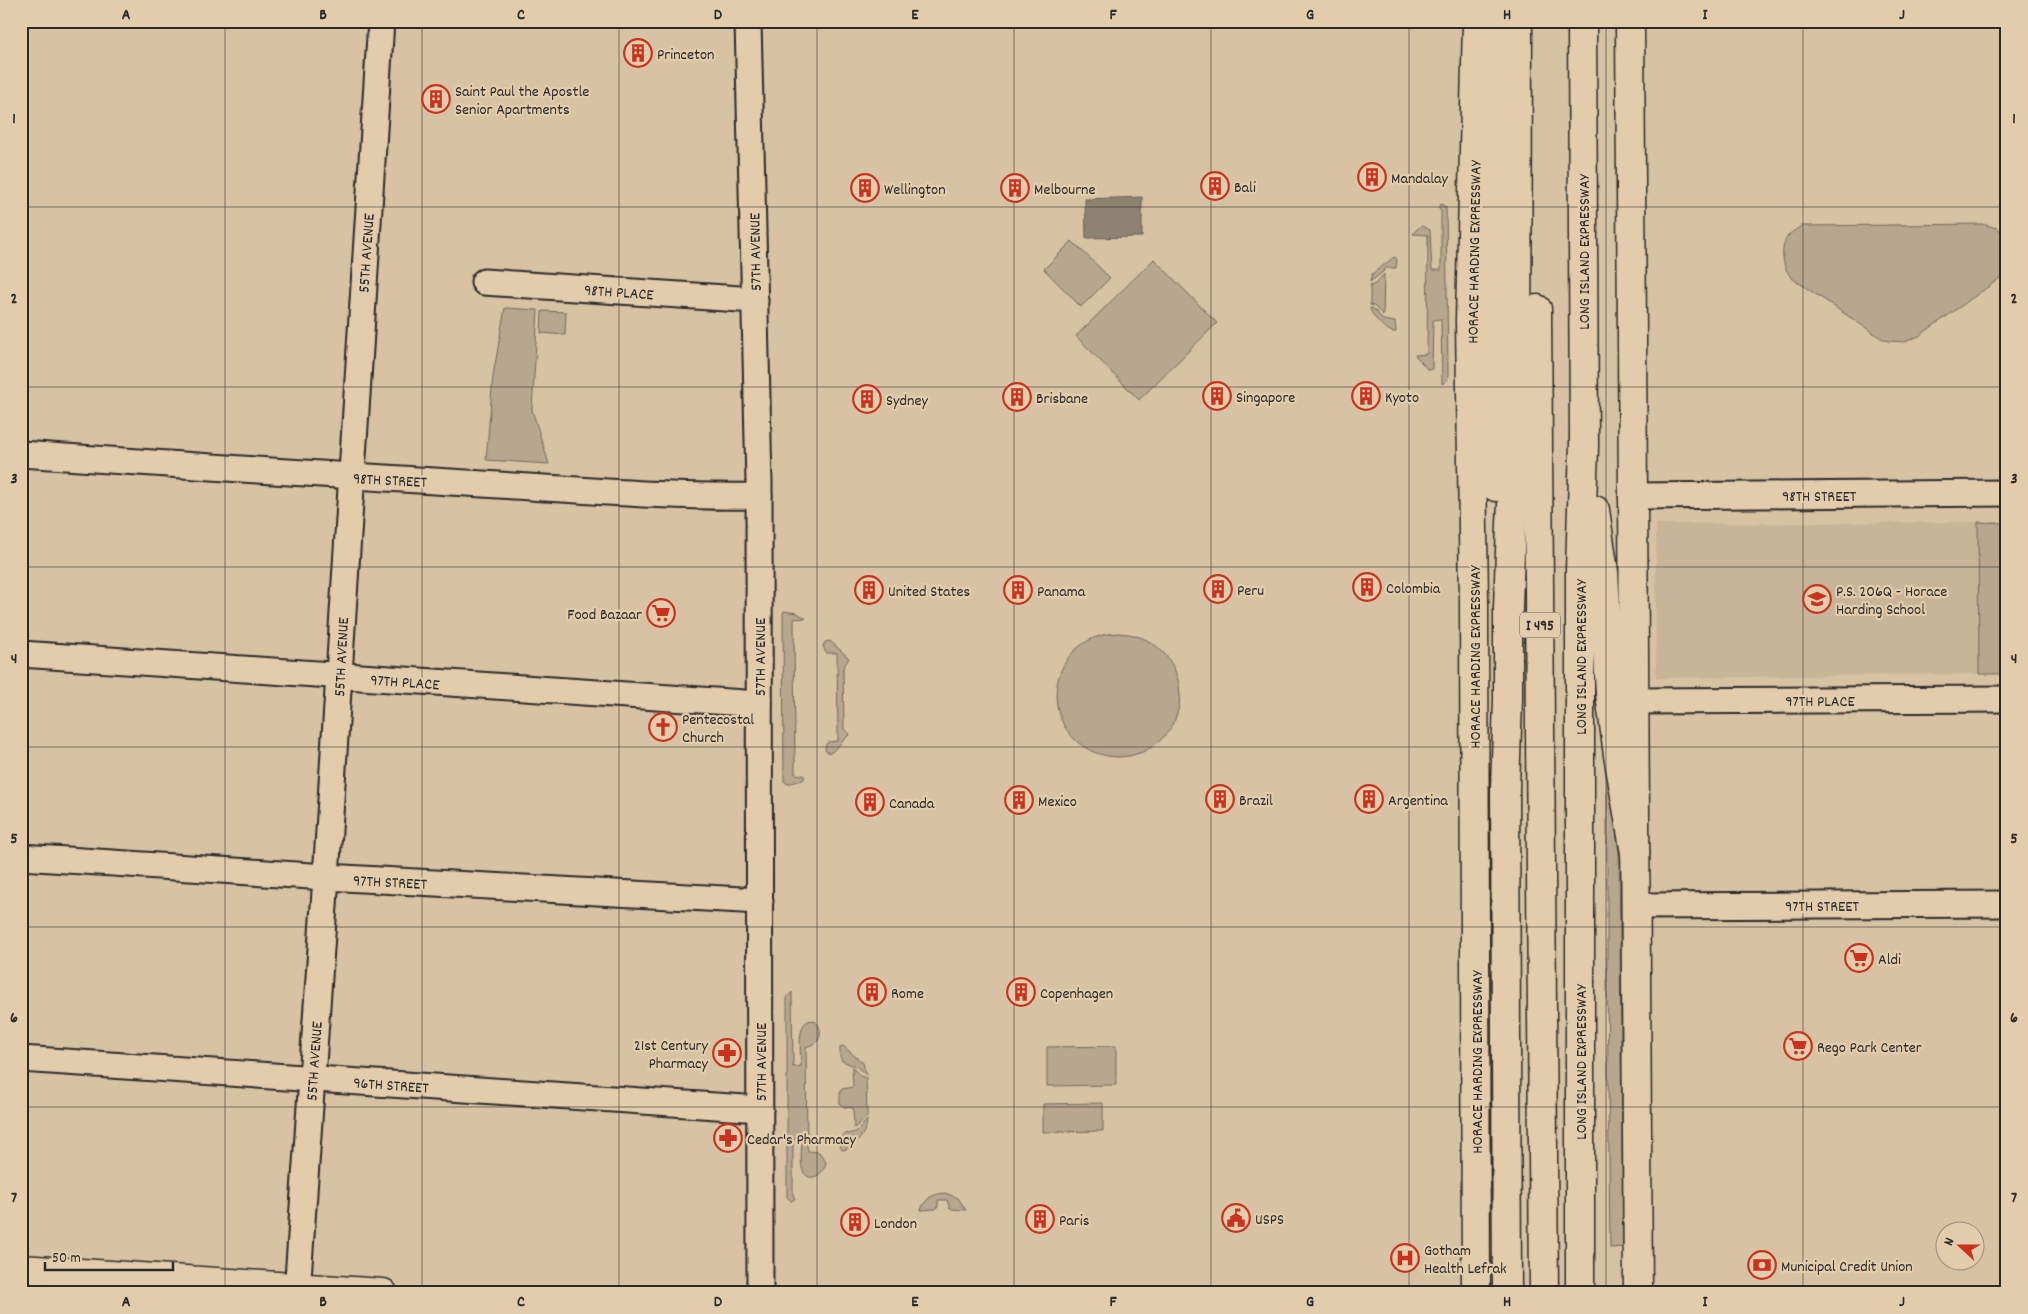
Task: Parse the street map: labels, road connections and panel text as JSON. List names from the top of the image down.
{
  "streets": {
    "main road": ["HORACE HARDING EXPRESSWAY", "LONG ISLAND EXPRESSWAY", "I 495"],
    "street": [
      "57TH AVENUE",
      "55TH AVENUE",
      "98TH PLACE",
      "98TH STREET",
      "97TH PLACE",
      "97TH STREET",
      "96TH STREET"
    ]
  },
  "crossings": [
    ["57TH AVENUE", "98TH PLACE"],
    ["57TH AVENUE", "98TH STREET"],
    ["57TH AVENUE", "97TH PLACE"],
    ["57TH AVENUE", "97TH STREET"],
    ["57TH AVENUE", "96TH STREET"],
    ["55TH AVENUE", "98TH STREET"],
    ["55TH AVENUE", "97TH PLACE"],
    ["55TH AVENUE", "97TH STREET"],
    ["55TH AVENUE", "96TH STREET"]
  ],
  "places": {
    "building": [
      "Princeton",
      "Saint Paul the Apostle Senior Apartments",
      "Mandalay",
      "Bali",
      "Wellington",
      "Melbourne",
      "Singapore",
      "Kyoto",
      "Brisbane",
      "Sydney",
      "Colombia",
      "Peru",
      "United States",
      "Panama",
      "Brazil",
      "Argentina",
      "Mexico",
      "Canada",
      "Rome",
      "Copenhagen",
      "Paris",
      "London"
    ],
    "school or university": ["P.S. 206Q - Horace Harding School"],
    "supermarket": ["Food Bazaar", "Aldi", "Rego Park Center"],
    "church": ["Pentecostal Church"],
    "pharmacy": ["21st Century Pharmacy", "Cedar's Pharmacy"],
    "public building": ["USPS"],
    "hospital": ["Gotham Health Lefrak"],
    "bank": ["Municipal Credit Union"]
  },
  "scale_bar": "50 m",
  "north": "left",
  "grid": {
    "columns": [
      "A",
      "B",
      "C",
      "D",
      "E",
      "F",
      "G",
      "H",
      "I",
      "J"
    ],
    "rows": [
      "1",
      "2",
      "3",
      "4",
      "5",
      "6",
      "7"
    ]
  }
}
